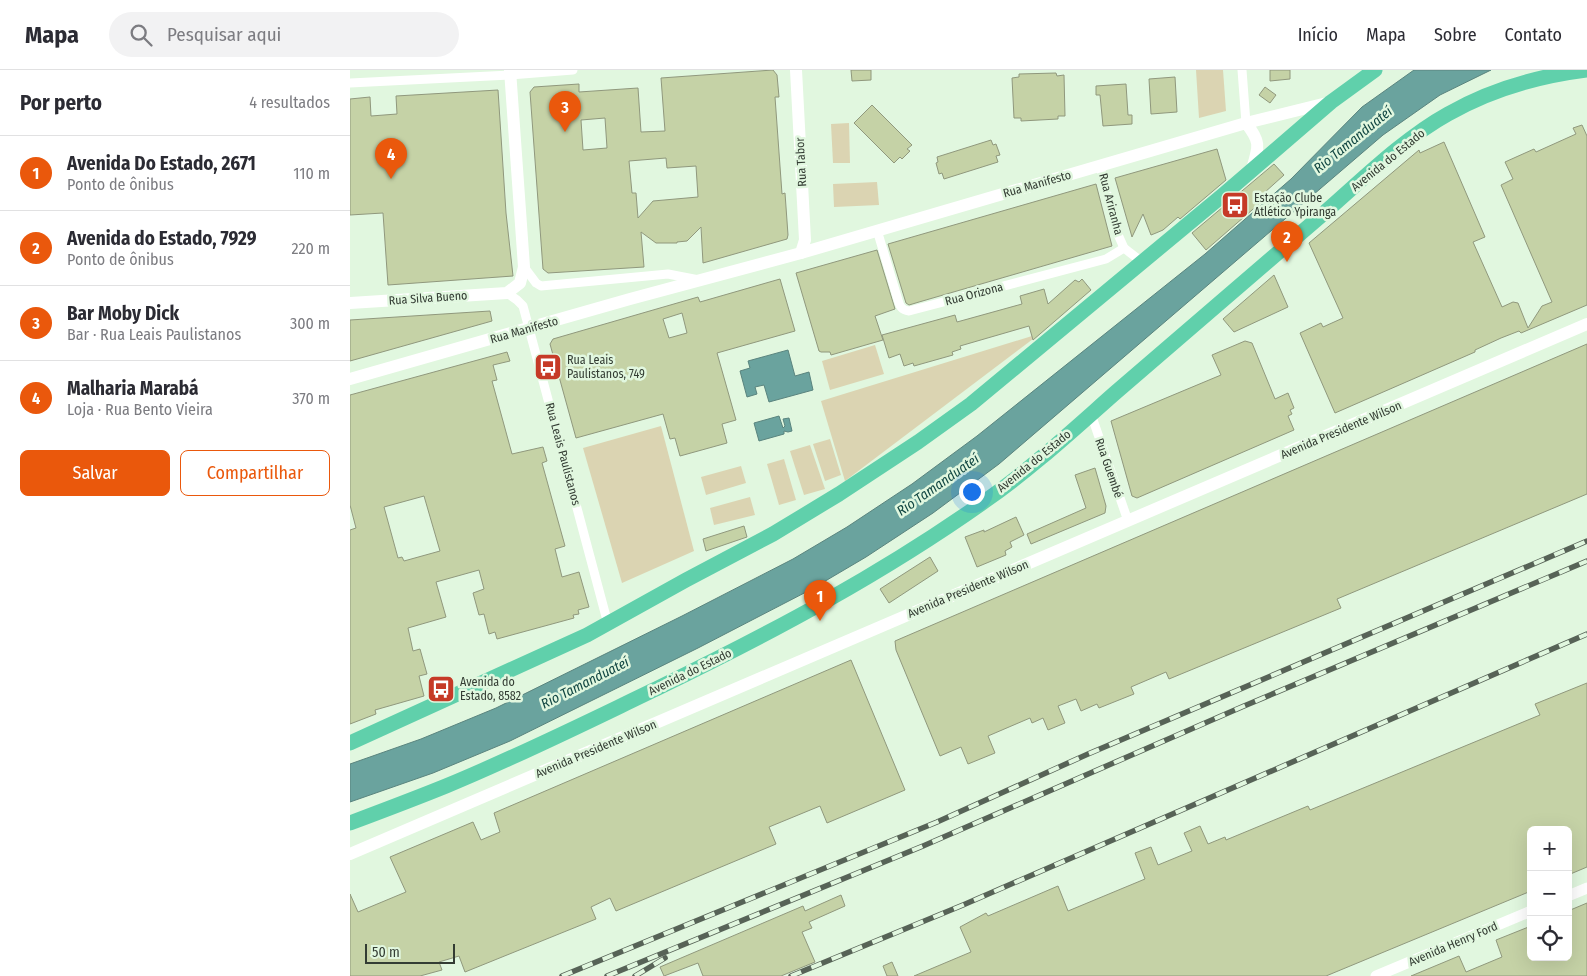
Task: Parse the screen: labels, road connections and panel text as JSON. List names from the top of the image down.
{
  "streets": {
    "highway": ["Avenida do Estado"],
    "main road": [
      "Rua Tabor",
      "Rua Manifesto",
      "Rua Silva Bueno",
      "Avenida Presidente Wilson"
    ],
    "street": [
      "Rua Ariranha",
      "Rua Orizona",
      "Rua Leais Paulistanos",
      "Rua Guembé",
      "Avenida Henry Ford"
    ]
  },
  "crossings": [
    ["Avenida do Estado", "Rua Guembé"],
    ["Rua Tabor", "Rua Manifesto"],
    ["Rua Manifesto", "Rua Ariranha"],
    ["Rua Manifesto", "Rua Orizona"],
    ["Rua Manifesto", "Rua Leais Paulistanos"],
    ["Rua Ariranha", "Rua Orizona"],
    ["Rua Silva Bueno", "Rua Leais Paulistanos"],
    ["Avenida Presidente Wilson", "Rua Guembé"]
  ],
  "water": ["Rio Tamanduateí"],
  "places": {
    "bus stop": ["Estação Clube Atlético Ypiranga", "Rua Leais Paulistanos, 749", "Avenida do Estado, 8582"]
  },
  "scale_bar": "50 m",
  "page": {
    "header": "Mapa",
    "search": "Pesquisar aqui",
    "nav": [
      "Início",
      "Mapa",
      "Sobre",
      "Contato"
    ],
    "heading": ["Por perto", "4 resultados"],
    "pins": [
      "3",
      "4",
      "2",
      "1"
    ],
    "list": [
      {
        "mark": "1",
        "name": "Avenida Do Estado, 2671",
        "note": "Ponto de ônibus",
        "value": "110 m"
      },
      {
        "mark": "2",
        "name": "Avenida do Estado, 7929",
        "note": "Ponto de ônibus",
        "value": "220 m"
      },
      {
        "mark": "3",
        "name": "Bar Moby Dick",
        "note": "Bar · Rua Leais Paulistanos",
        "value": "300 m"
      },
      {
        "mark": "4",
        "name": "Malharia Marabá",
        "note": "Loja · Rua Bento Vieira",
        "value": "370 m"
      }
    ],
    "buttons": ["Salvar", "Compartilhar"],
    "map_buttons": ["+", "−"],
    "scale": "50 m"
  }
}
